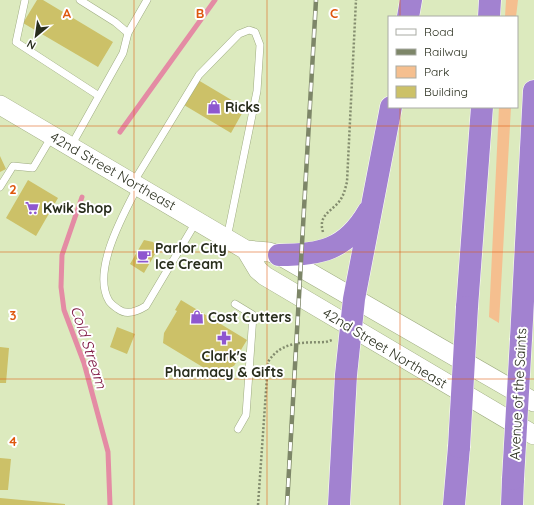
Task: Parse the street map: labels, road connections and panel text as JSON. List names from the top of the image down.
{
  "streets": {
    "highway": ["Avenue of the Saints"],
    "main road": ["42nd Street Northeast"]
  },
  "water": ["Cold Stream"],
  "places": {
    "shop": ["Ricks", "Cost Cutters"],
    "supermarket": ["Kwik Shop"],
    "cafe": ["Parlor City Ice Cream"],
    "pharmacy": ["Clark's Pharmacy & Gifts"]
  },
  "legend": [
    "Road",
    "Railway",
    "Park",
    "Building"
  ],
  "north": "bottom left",
  "grid": {
    "columns": ["A", "B", "C"],
    "rows": ["2", "3", "4"]
  }
}
